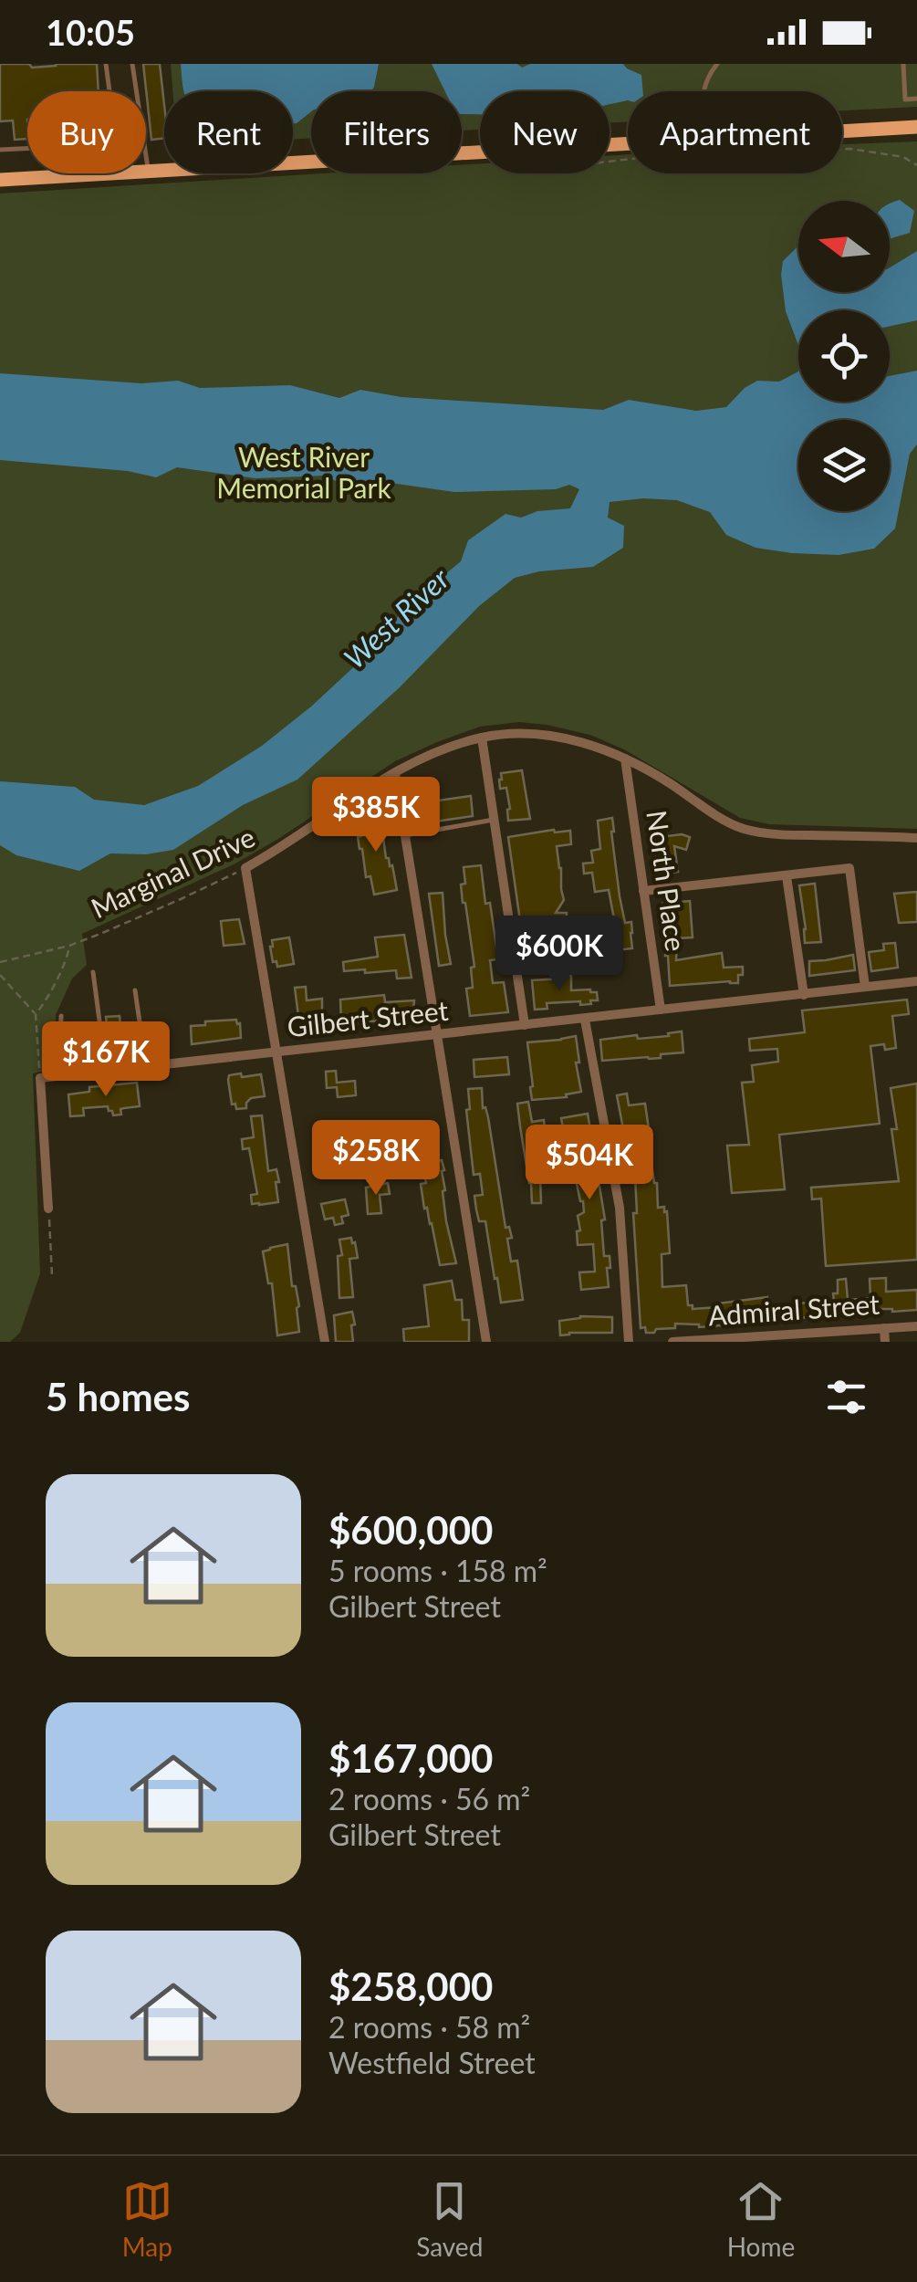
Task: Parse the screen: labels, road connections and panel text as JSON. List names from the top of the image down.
{
  "streets": {
    "street": [
      "Marginal Drive",
      "North Place",
      "Gilbert Street",
      "Admiral Street"
    ]
  },
  "crossings": [
    ["Marginal Drive", "North Place"],
    ["North Place", "Gilbert Street"]
  ],
  "water": ["West River"],
  "parks": ["West River Memorial Park"],
  "north": "left",
  "page": {
    "status": "10:05",
    "chip": [
      "Buy",
      "Rent",
      "Filters",
      "New",
      "Apartment"
    ],
    "price": [
      "$385K",
      "$600K",
      "$167K",
      "$258K",
      "$504K"
    ],
    "heading": "5 homes",
    "list": [
      {
        "name": "$600,000",
        "note": "5 rooms · 158 m² · Gilbert Street"
      },
      {
        "name": "$167,000",
        "note": "2 rooms · 56 m² · Gilbert Street"
      },
      {
        "name": "$258,000",
        "note": "2 rooms · 58 m² · Westfield Street"
      }
    ],
    "tabs": ["Map", "Saved", "Home"]
  }
}
